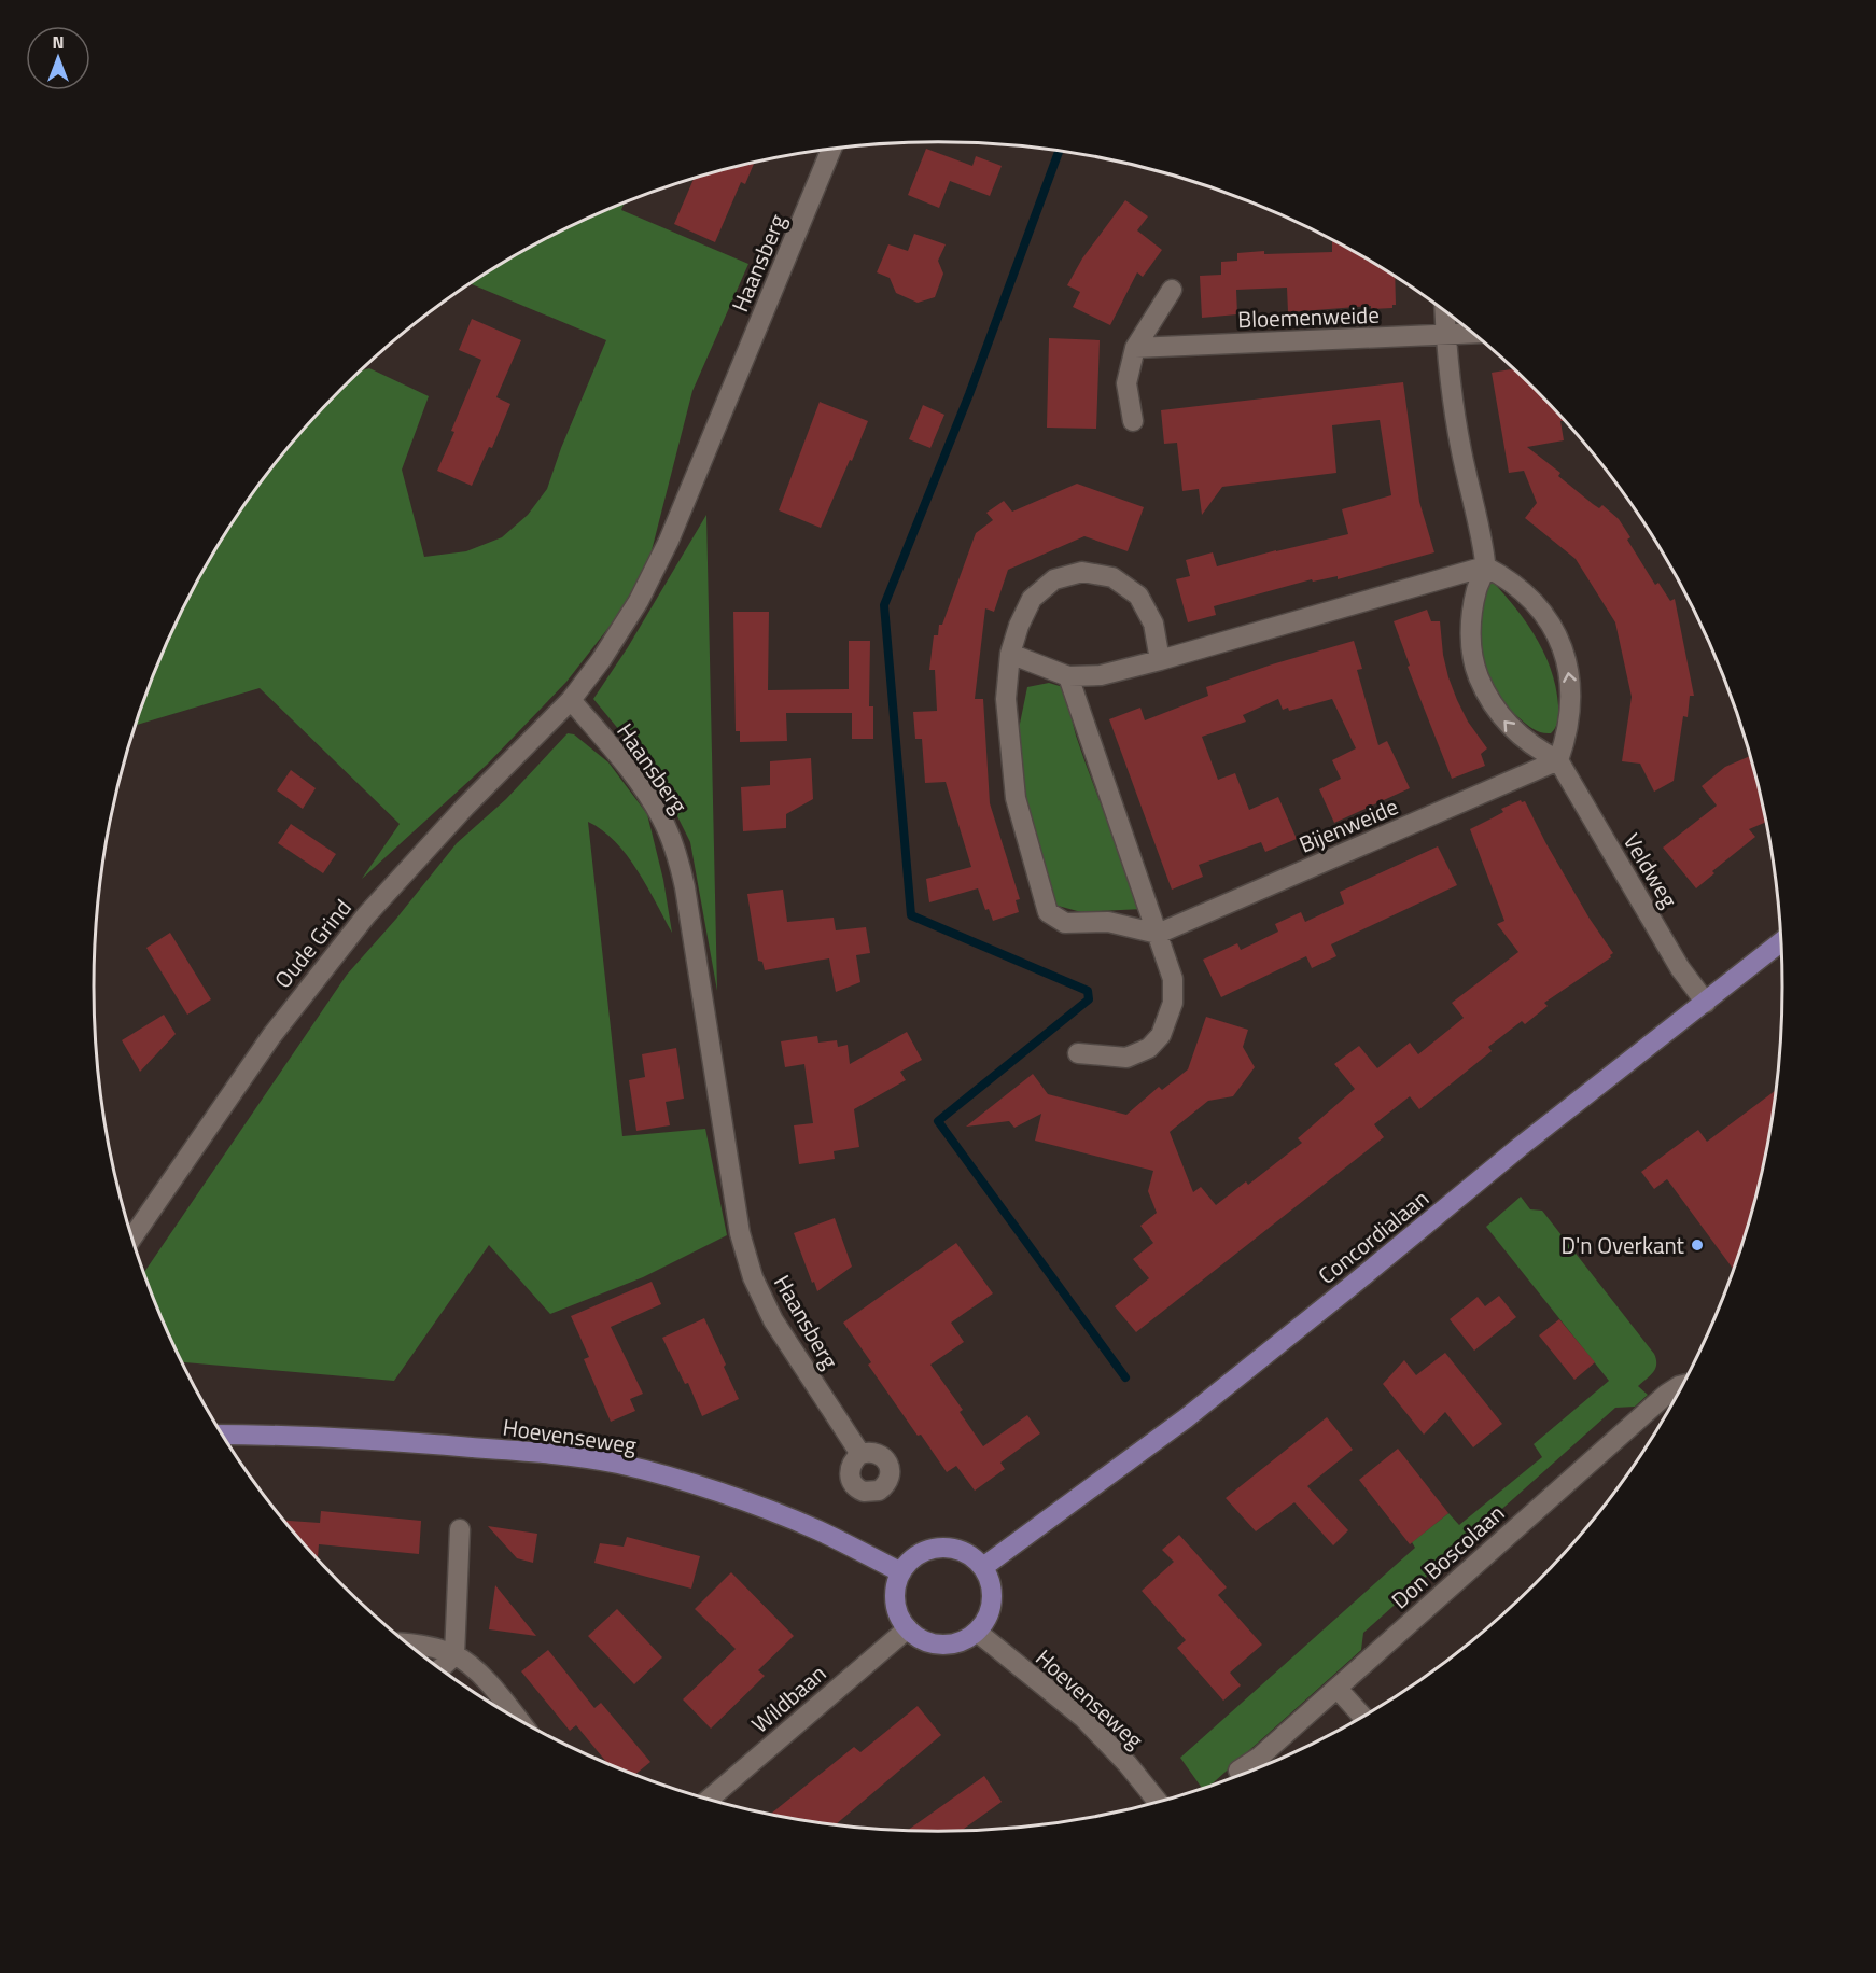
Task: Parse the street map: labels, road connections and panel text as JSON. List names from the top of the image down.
{
  "streets": {
    "main road": ["Concordialaan", "Hoevenseweg"],
    "street": [
      "Haansberg",
      "Bloemenweide",
      "Bijenweide",
      "Veldweg",
      "Oude Grind",
      "Don Boscolaan",
      "Wildbaan"
    ]
  },
  "crossings": [
    ["Haansberg", "Oude Grind"],
    ["Bijenweide", "Veldweg"],
    ["Veldweg", "Concordialaan"],
    ["Concordialaan", "Hoevenseweg"],
    ["Concordialaan", "Wildbaan"],
    ["Hoevenseweg", "Wildbaan"]
  ],
  "places": ["D'n Overkant"],
  "north": "top"
}
